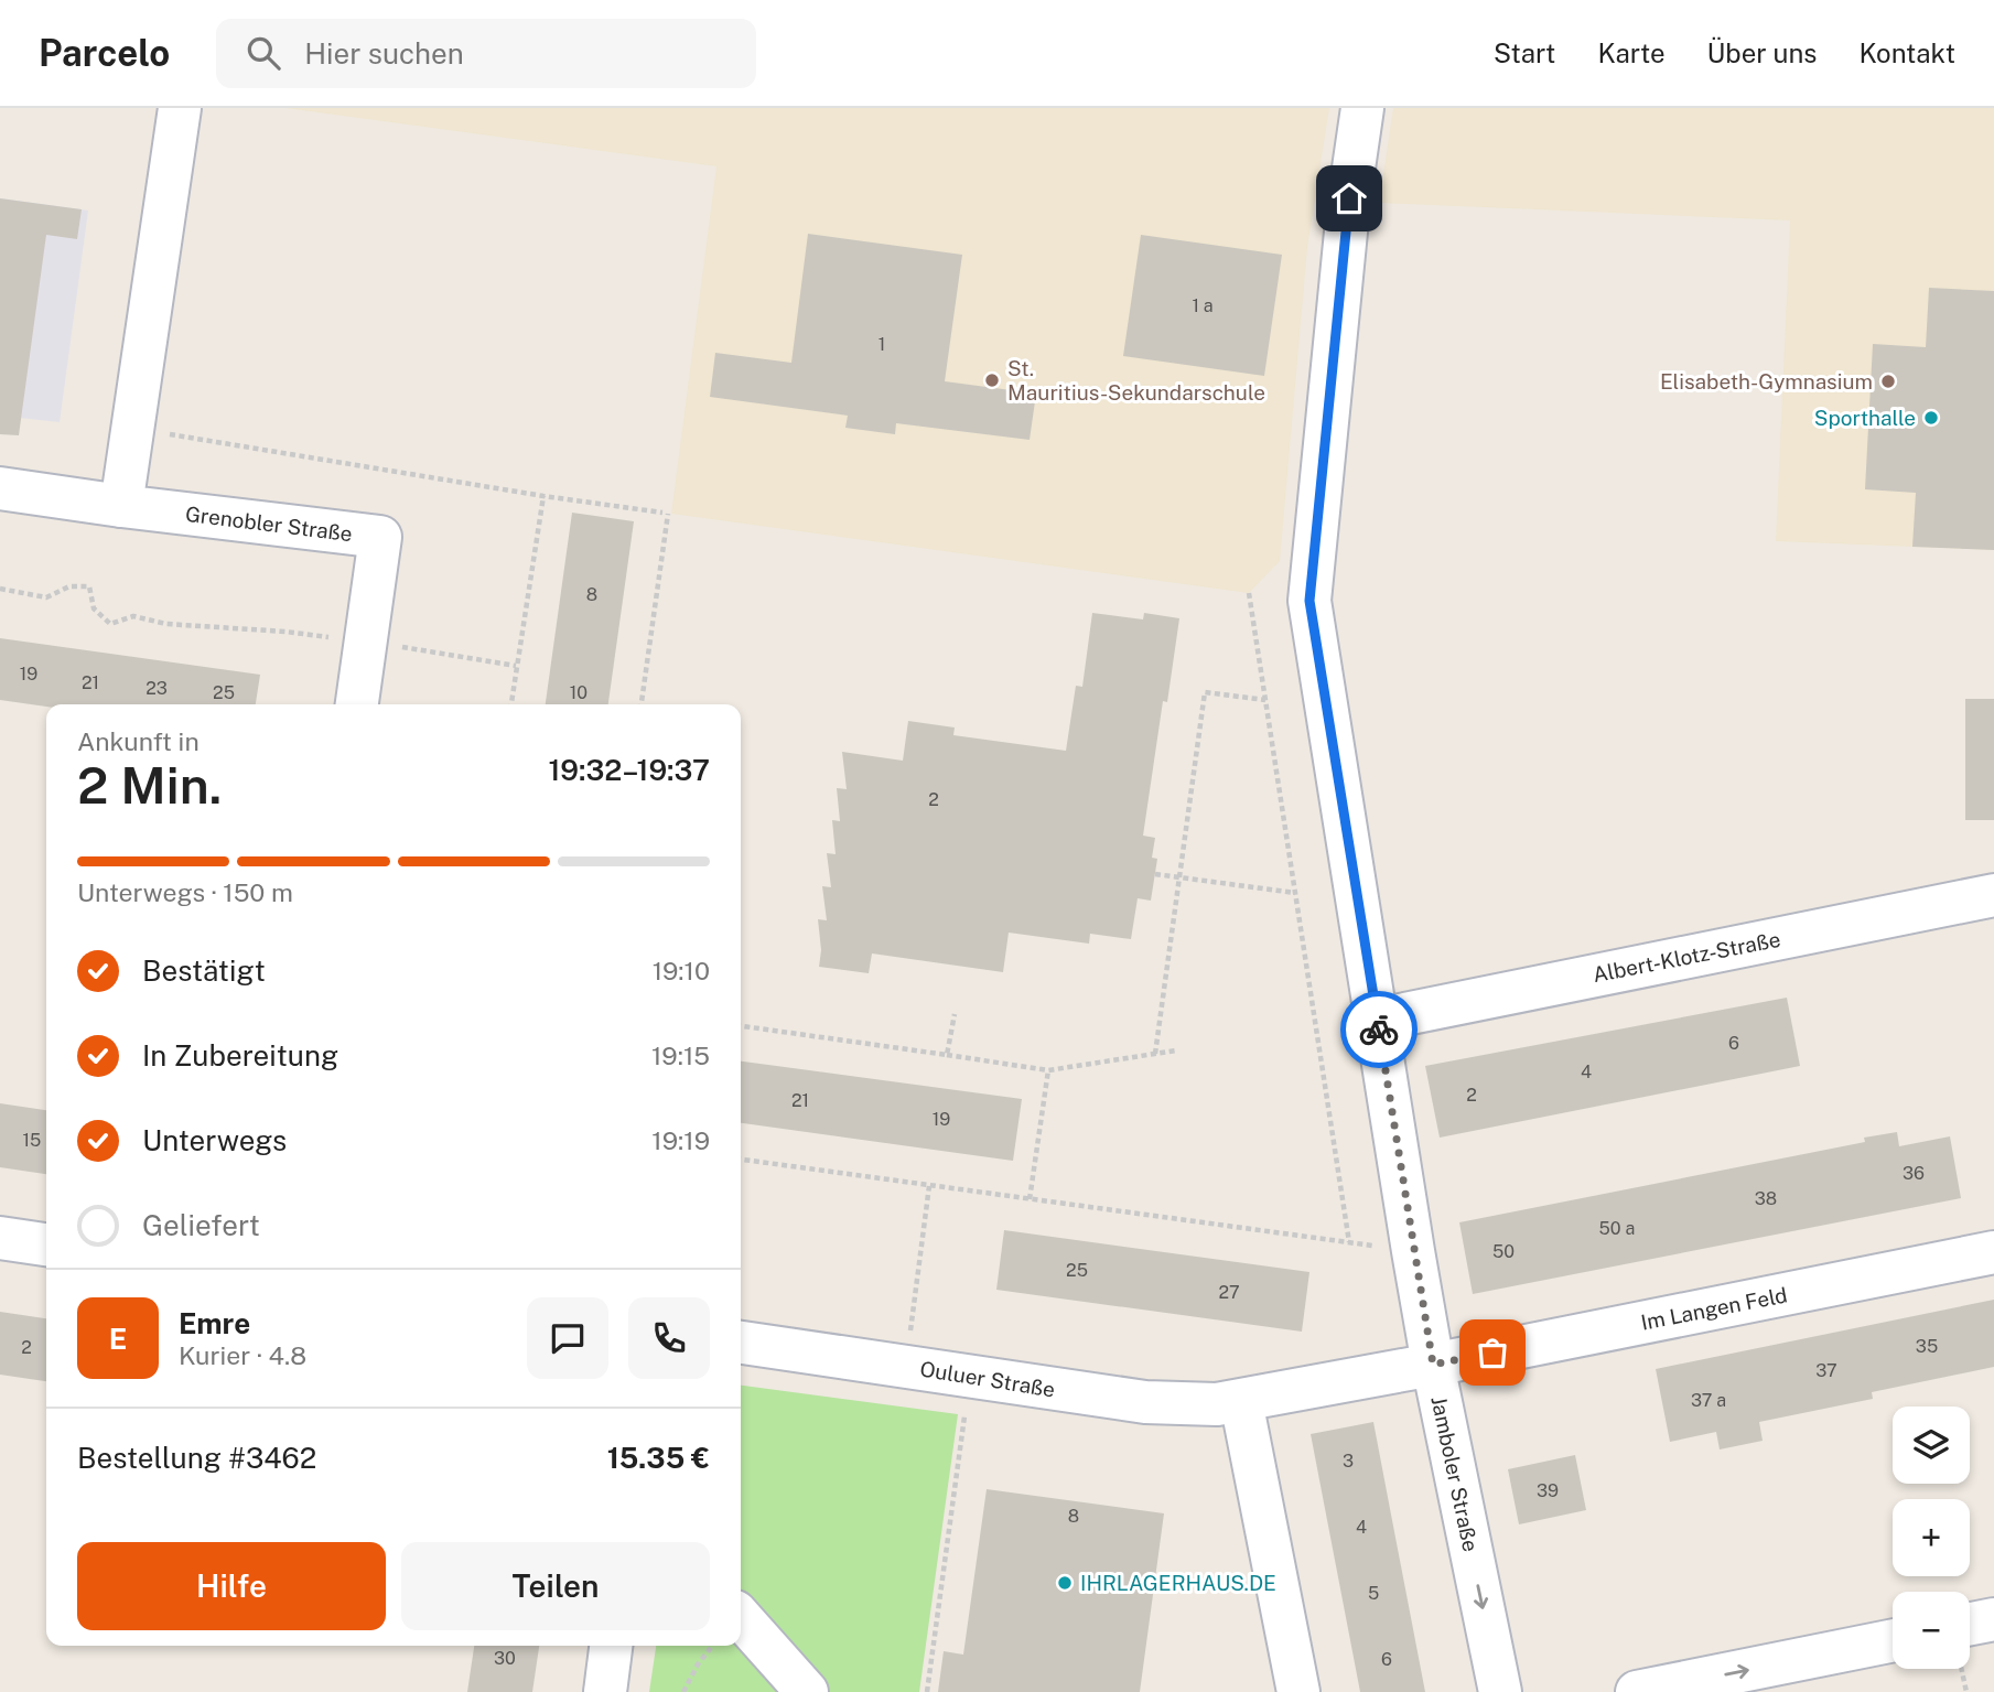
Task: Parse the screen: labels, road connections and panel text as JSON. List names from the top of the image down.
{
  "streets": {
    "street": [
      "Grenobler Straße",
      "Albert-Klotz-Straße",
      "Im Langen Feld",
      "Ouluer Straße",
      "Jamboler Straße"
    ]
  },
  "crossings": [
    ["Albert-Klotz-Straße", "Jamboler Straße"],
    ["Im Langen Feld", "Ouluer Straße"],
    ["Im Langen Feld", "Jamboler Straße"],
    ["Ouluer Straße", "Jamboler Straße"]
  ],
  "places": [
    "St. Mauritius-Sekundarschule",
    "Elisabeth-Gymnasium",
    "Sporthalle",
    "IHRLAGERHAUS.DE"
  ],
  "house_numbers": [
    "1 a",
    "1",
    "8",
    "19",
    "21",
    "23",
    "25",
    "10",
    "2",
    "6",
    "4",
    "2",
    "21",
    "19",
    "15",
    "36",
    "38",
    "50 a",
    "50",
    "25",
    "27",
    "35",
    "2",
    "37",
    "37 a",
    "3",
    "39",
    "8",
    "4",
    "5",
    "30",
    "6"
  ],
  "page": {
    "header": "Parcelo",
    "search": "Hier suchen",
    "nav": [
      "Start",
      "Karte",
      "Über uns",
      "Kontakt"
    ],
    "heading": ["2 Min.", "Ankunft in", "19:32–19:37"],
    "panel": [
      "Emre",
      "Kurier · 4.8",
      "Bestellung #3462",
      "15.35 €"
    ],
    "bar": "Unterwegs · 150 m",
    "list": [
      ["Bestätigt", "19:10"],
      ["In Zubereitung", "19:15"],
      ["Unterwegs", "19:19"],
      "Geliefert"
    ],
    "round": "E",
    "map_buttons": ["+", "−"],
    "buttons": ["Hilfe", "Teilen"]
  }
}
